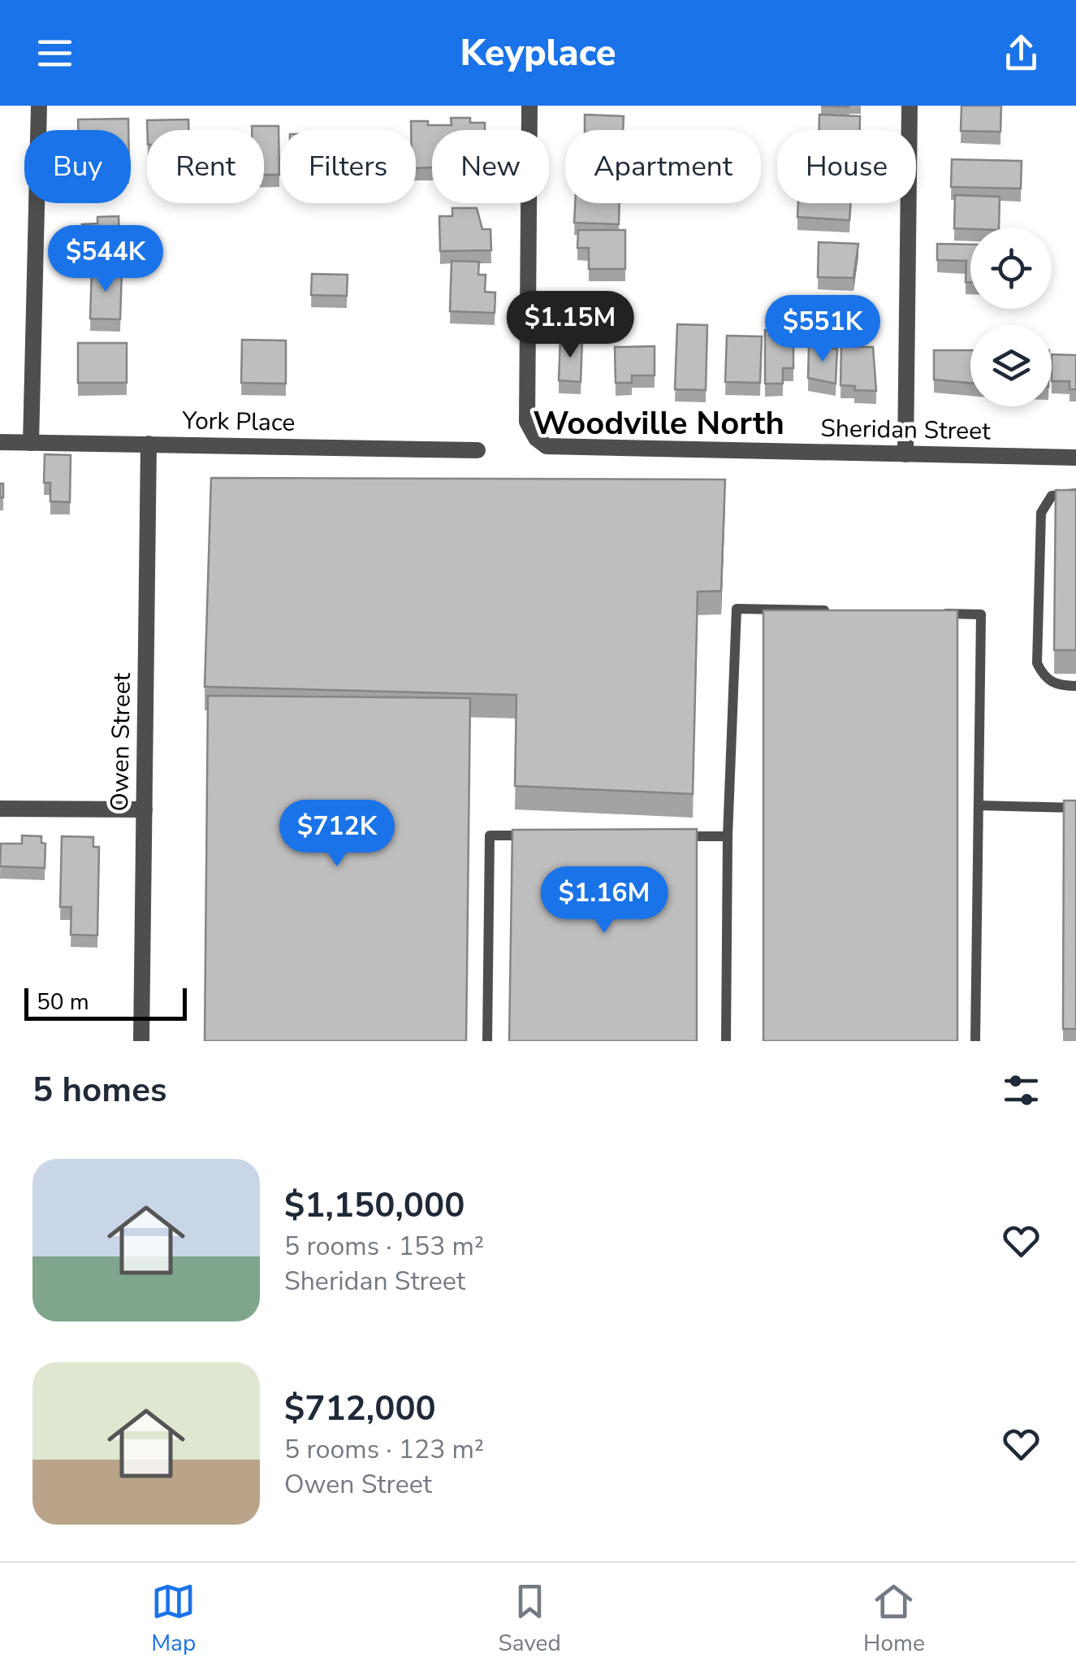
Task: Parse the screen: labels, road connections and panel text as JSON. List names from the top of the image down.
{
  "streets": {
    "street": ["York Place", "Sheridan Street", "Owen Street"]
  },
  "crossings": [
    ["York Place", "Owen Street"]
  ],
  "districts": ["Woodville North"],
  "scale_bar": "50 m",
  "page": {
    "header": "Keyplace",
    "chip": [
      "Buy",
      "Rent",
      "Filters",
      "New",
      "Apartment",
      "House"
    ],
    "price": [
      "$544K",
      "$1.15M",
      "$551K",
      "$712K",
      "$1.16M"
    ],
    "scale": "50 m",
    "heading": "5 homes",
    "list": [
      {
        "name": "$1,150,000",
        "note": "5 rooms · 153 m² · Sheridan Street"
      },
      {
        "name": "$712,000",
        "note": "5 rooms · 123 m² · Owen Street"
      }
    ],
    "tabs": ["Map", "Saved", "Home"]
  }
}
